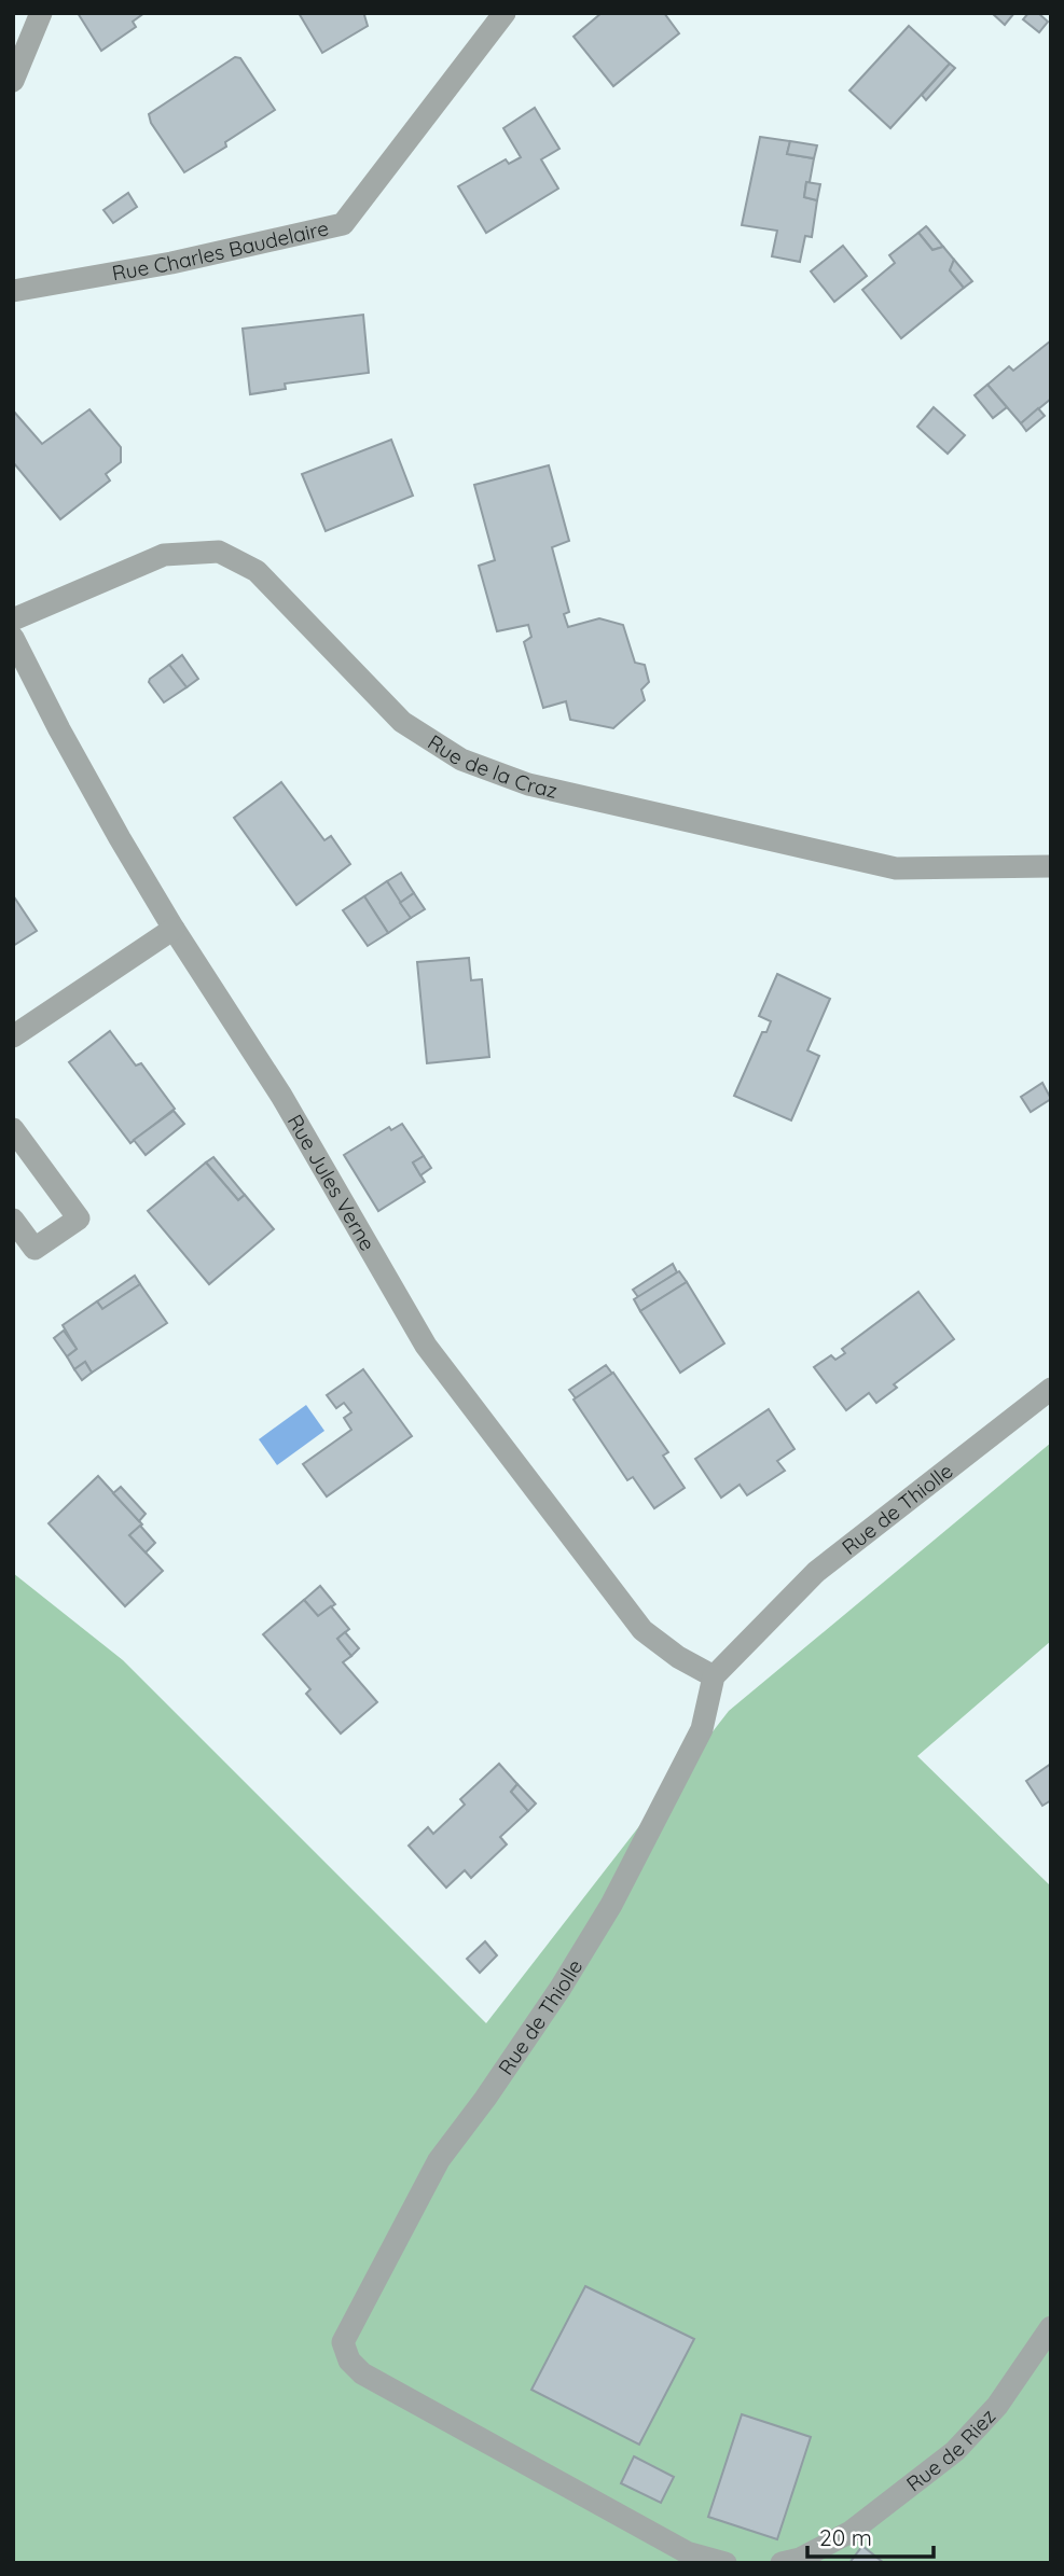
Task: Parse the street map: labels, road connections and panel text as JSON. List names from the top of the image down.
{
  "streets": {
    "street": [
      "Rue Charles Baudelaire",
      "Rue de la Craz",
      "Rue Jules Verne",
      "Rue de Thiolle",
      "Rue de Riez"
    ]
  },
  "crossings": [
    ["Rue Jules Verne", "Rue de Thiolle"]
  ],
  "scale_bar": "20 m"
}
